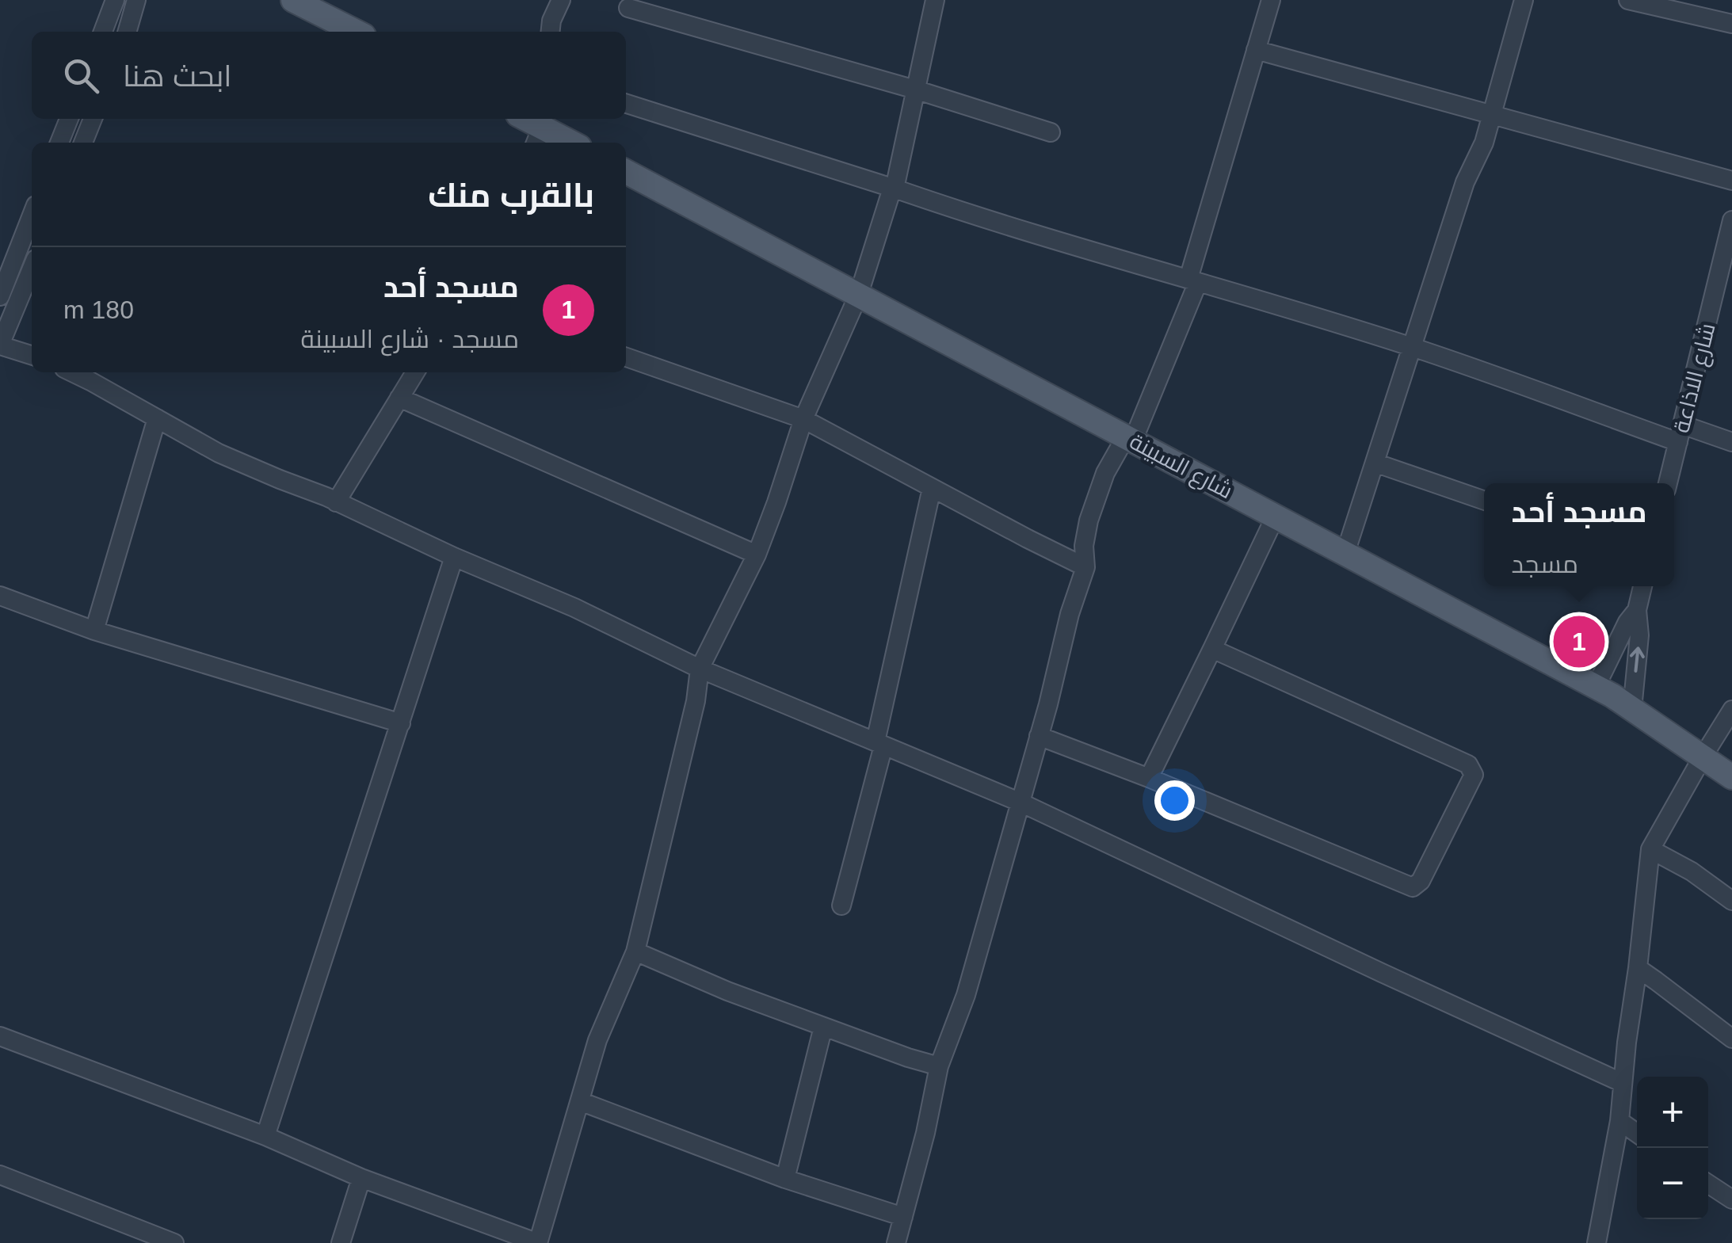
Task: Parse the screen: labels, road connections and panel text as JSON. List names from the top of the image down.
{
  "streets": {
    "main road": ["شارع السبينة"],
    "street": ["شارع الاذاعة"]
  },
  "page": {
    "search": "ابحث هنا",
    "heading": "بالقرب منك",
    "list": [
      {
        "mark": "1",
        "name": "مسجد أحد",
        "note": "مسجد · شارع السبينة",
        "value": "180 m"
      }
    ],
    "popup": ["مسجد أحد", "مسجد"],
    "pins": "1",
    "map_buttons": ["+", "−"]
  }
}
